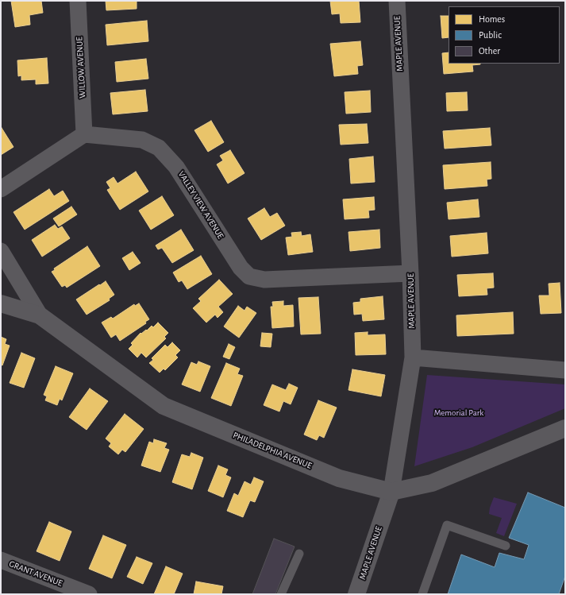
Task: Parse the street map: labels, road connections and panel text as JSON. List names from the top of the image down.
{
  "streets": {
    "main road": ["MAPLE AVENUE", "PHILADELPHIA AVENUE"],
    "street": ["WILLOW AVENUE", "VALLEY VIEW AVENUE", "GRANT AVENUE"]
  },
  "crossings": [
    ["MAPLE AVENUE", "VALLEY VIEW AVENUE"],
    ["MAPLE AVENUE", "PHILADELPHIA AVENUE"],
    ["WILLOW AVENUE", "VALLEY VIEW AVENUE"]
  ],
  "parks": ["Memorial Park"],
  "legend": ["Homes", "Public", "Other"]
}
